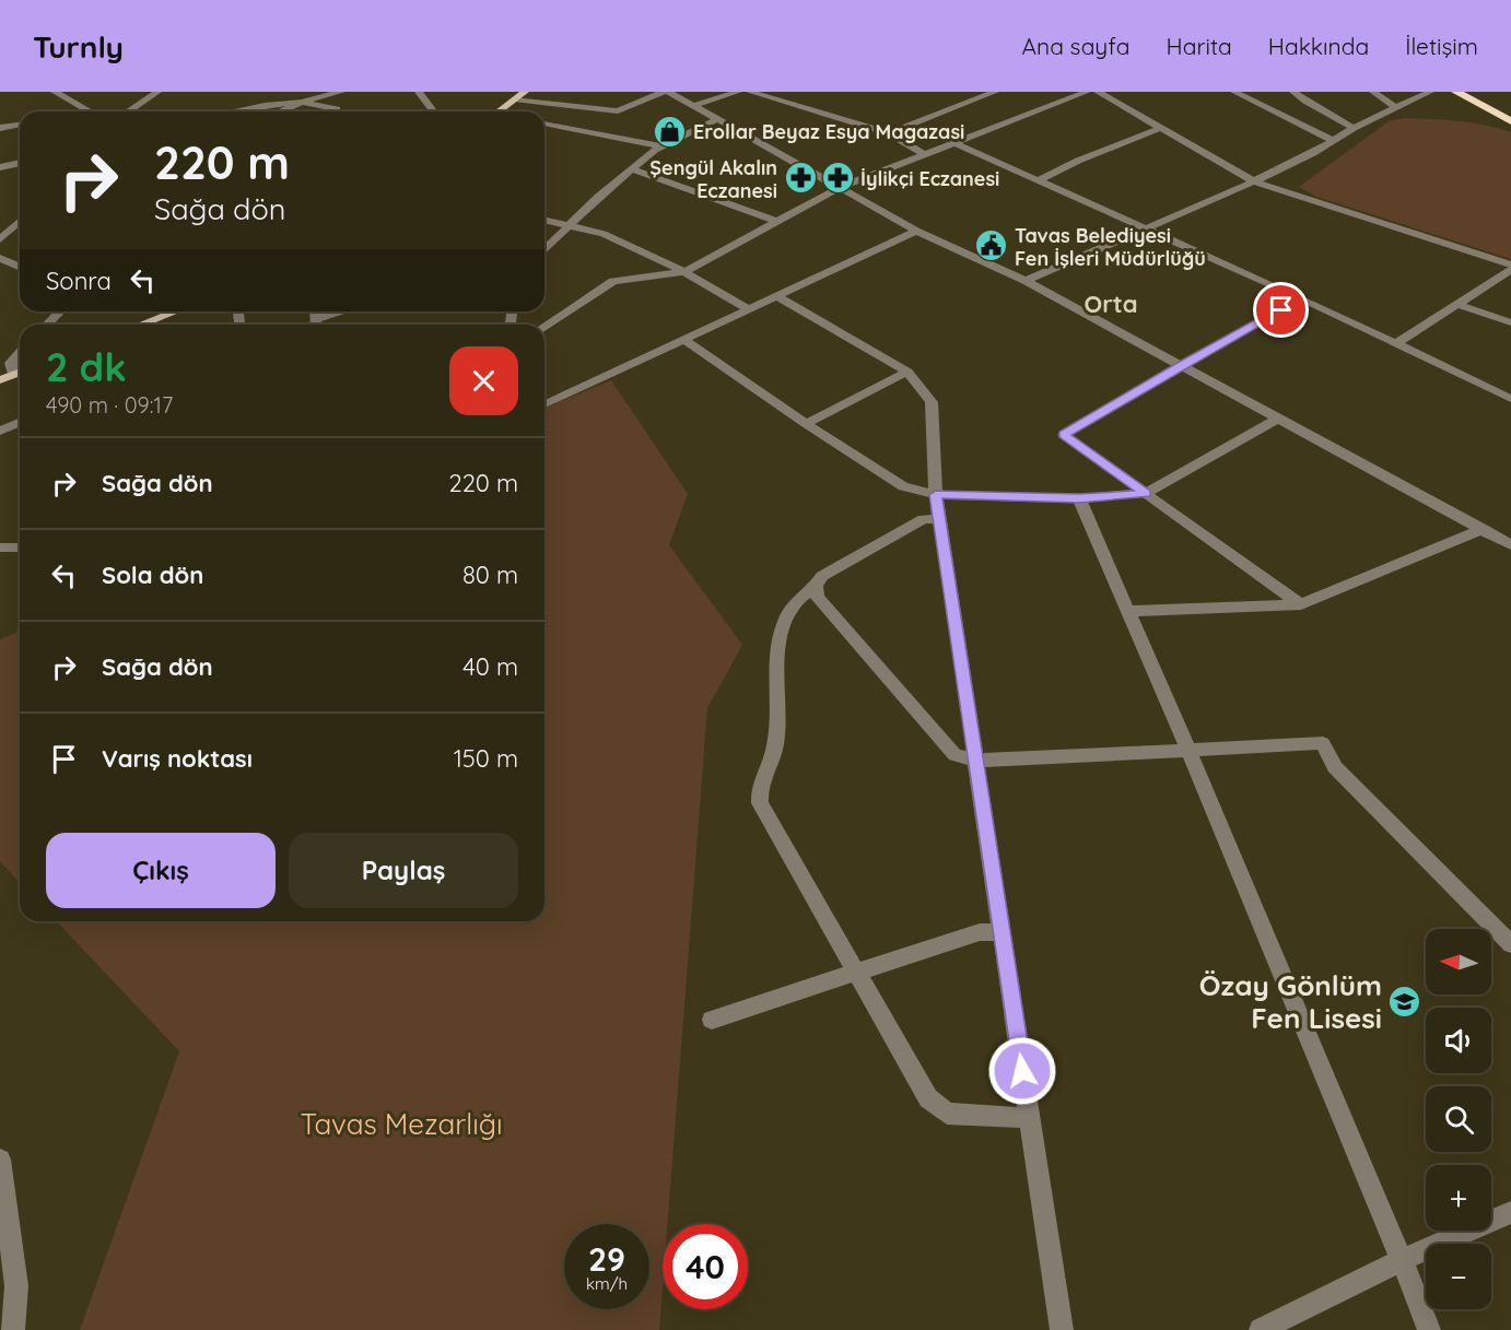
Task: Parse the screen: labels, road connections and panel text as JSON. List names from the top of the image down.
{
  "districts": ["Orta"],
  "parks": ["Tavas Mezarlığı"],
  "places": {
    "shop": ["Erollar Beyaz Esya Magazasi"],
    "pharmacy": ["Şengül Akalın Eczanesi", "İylikçi Eczanesi"],
    "public building": ["Tavas Belediyesi Fen İşleri Müdürlüğü"],
    "school or university": ["Özay Gönlüm Fen Lisesi"]
  },
  "north": "left",
  "page": {
    "header": "Turnly",
    "nav": [
      "Ana sayfa",
      "Harita",
      "Hakkında",
      "İletişim"
    ],
    "turn": ["220 m", "Sağa dön"],
    "then": "Sonra",
    "heading": ["2 dk", "490 m · 09:17"],
    "list": [
      {
        "name": "Sağa dön",
        "value": "220 m"
      },
      {
        "name": "Sola dön",
        "value": "80 m"
      },
      {
        "name": "Sağa dön",
        "value": "40 m"
      },
      {
        "name": "Varış noktası",
        "value": "150 m"
      }
    ],
    "buttons": ["Çıkış", "Paylaş"],
    "map_buttons": ["+", "−"],
    "speed": "29 km/h",
    "limit": "40"
  }
}
